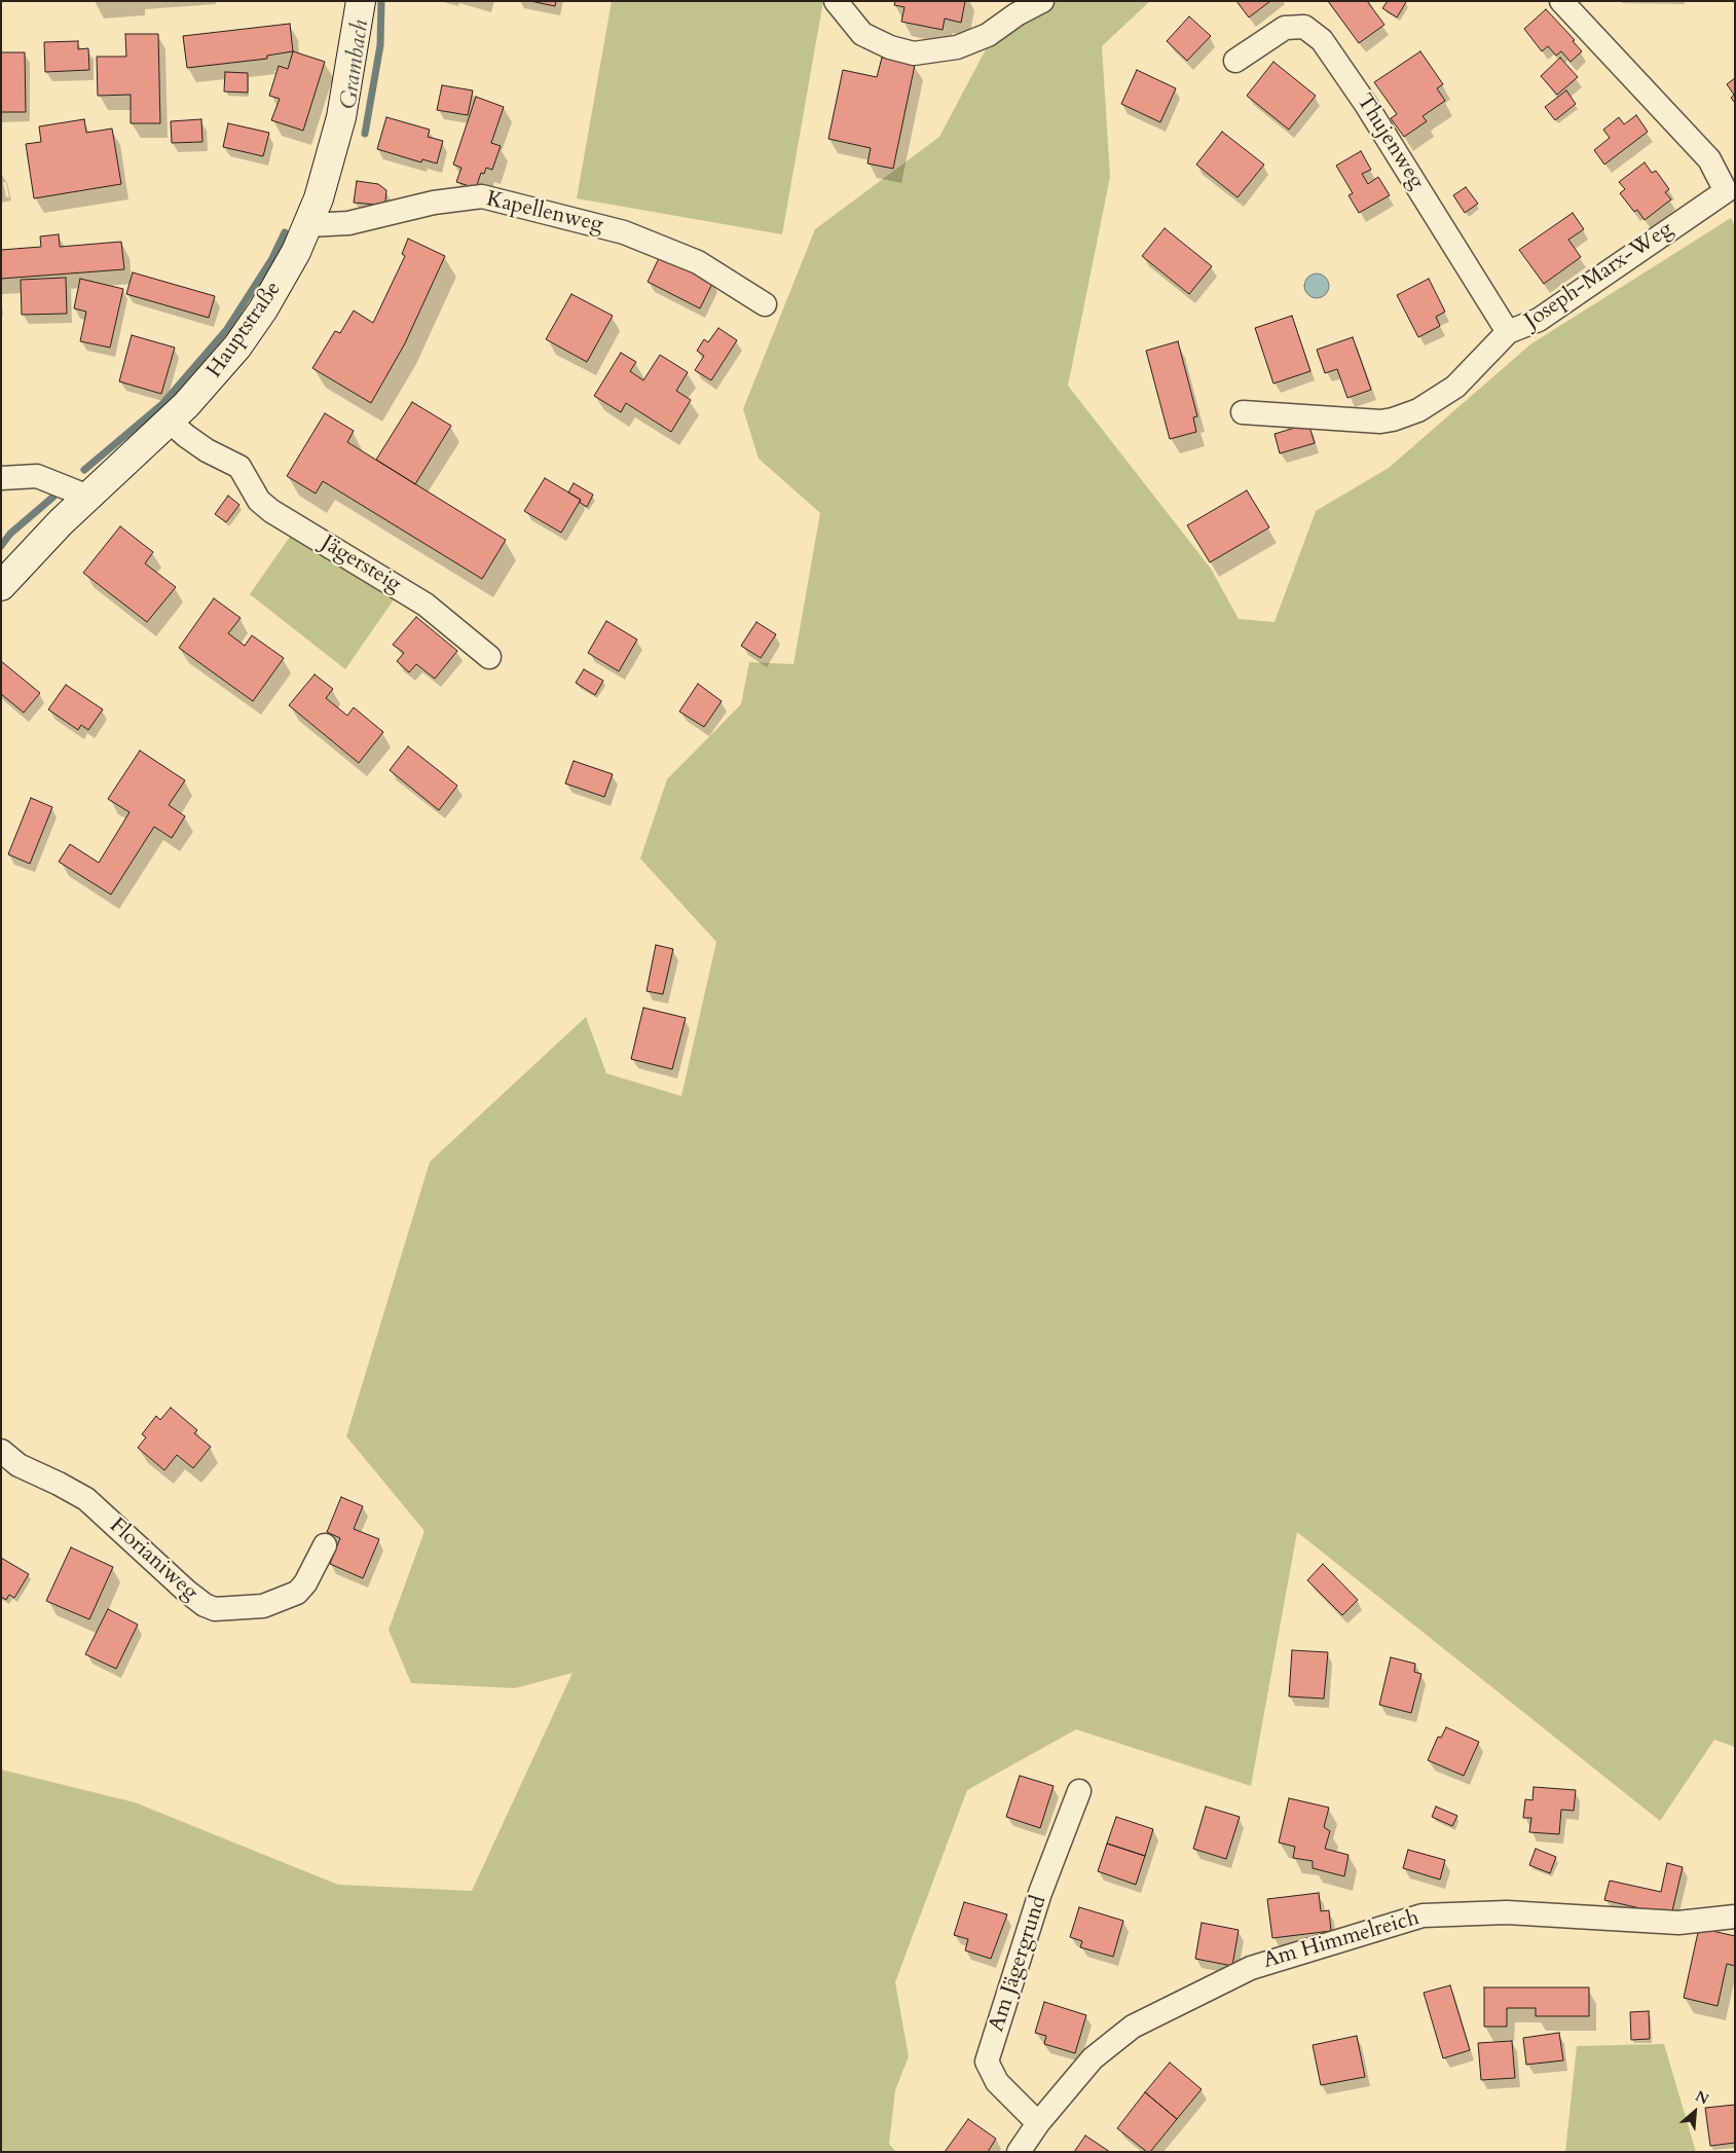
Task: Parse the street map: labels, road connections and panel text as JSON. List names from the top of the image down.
{
  "streets": {
    "main road": ["Hauptstraße"],
    "street": [
      "Thujenweg",
      "Kapellenweg",
      "Joseph-Marx-Weg",
      "Jägersteig",
      "Florianiweg",
      "Am Himmelreich",
      "Am Jägergrund"
    ]
  },
  "crossings": [
    ["Thujenweg", "Joseph-Marx-Weg"],
    ["Kapellenweg", "Hauptstraße"],
    ["Hauptstraße", "Jägersteig"],
    ["Am Himmelreich", "Am Jägergrund"]
  ],
  "water": ["Grambach"],
  "north": "top right"
}
